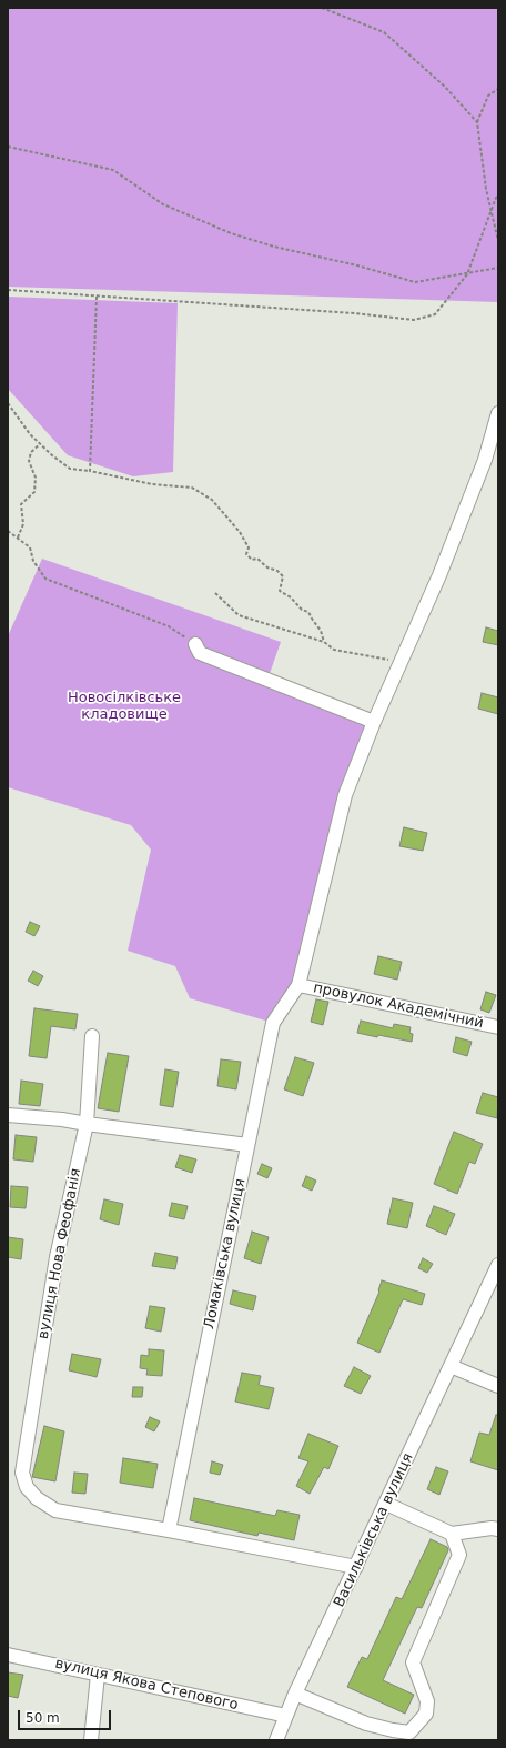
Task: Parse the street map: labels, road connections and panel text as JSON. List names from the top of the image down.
{
  "streets": {
    "street": [
      "провулок Академічний",
      "вулиця Нова Феофанія",
      "Ломаківська вулиця",
      "Васильківська вулиця",
      "вулиця Якова Степового"
    ]
  },
  "crossings": [
    ["провулок Академічний", "Ломаківська вулиця"],
    ["вулиця Нова Феофанія", "Ломаківська вулиця"],
    ["Васильківська вулиця", "вулиця Якова Степового"]
  ],
  "parks": ["Новосілківське кладовище"],
  "scale_bar": "50 m"
}
